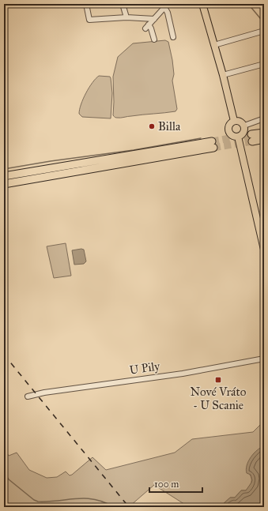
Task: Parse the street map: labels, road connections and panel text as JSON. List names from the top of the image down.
{
  "streets": {
    "street": ["U Pily"]
  },
  "places": {
    "other": ["Billa"],
    "transit": ["Nové Vráto - U Scanie"]
  },
  "scale_bar": "100 m"
}
